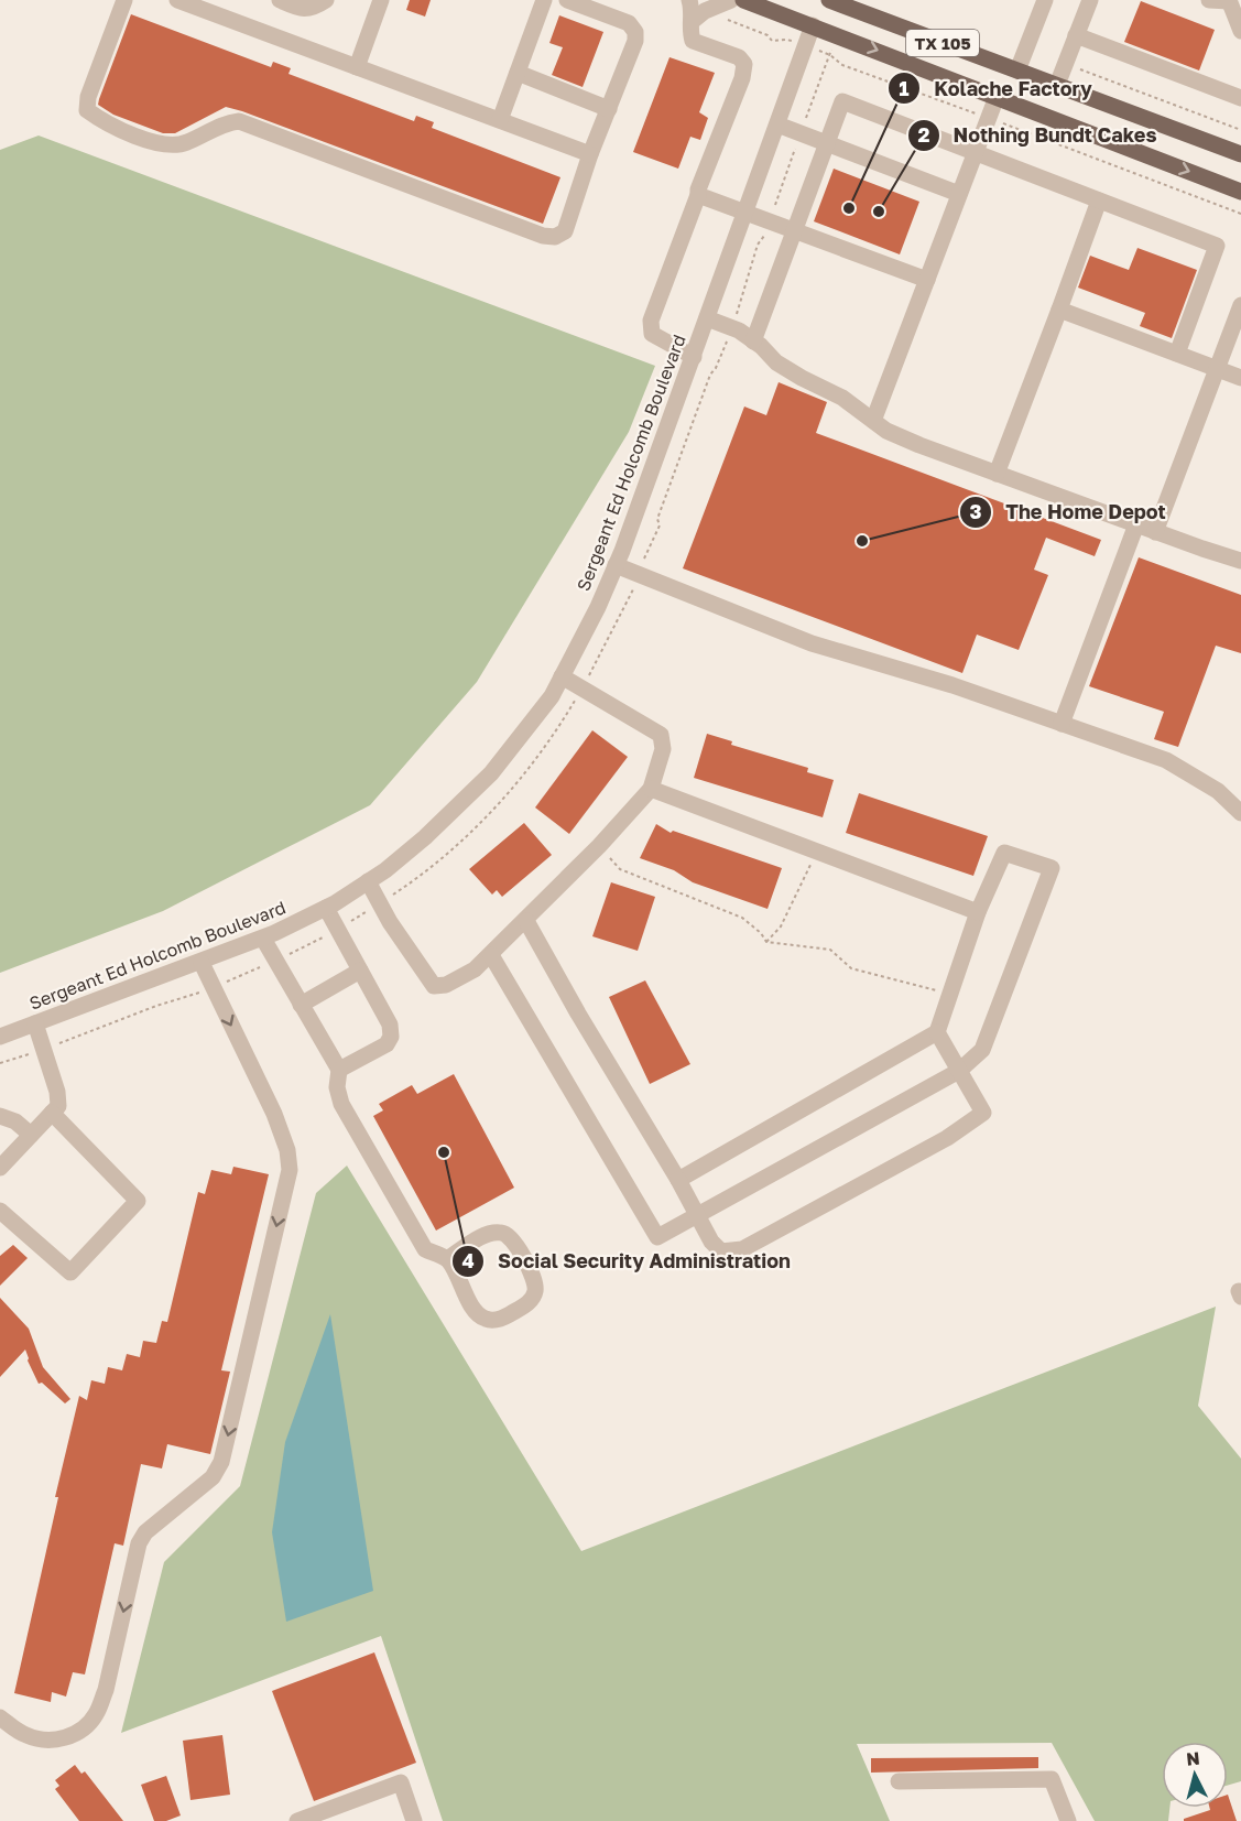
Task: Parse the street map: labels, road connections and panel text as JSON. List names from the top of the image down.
{
  "streets": {
    "main road": ["TX 105"],
    "street": ["Sergeant Ed Holcomb Boulevard"]
  },
  "crossings": [
    ["TX 105", "Sergeant Ed Holcomb Boulevard"]
  ],
  "places": [
    "Kolache Factory",
    "Nothing Bundt Cakes",
    "The Home Depot",
    "Social Security Administration"
  ],
  "north": "top"
}
